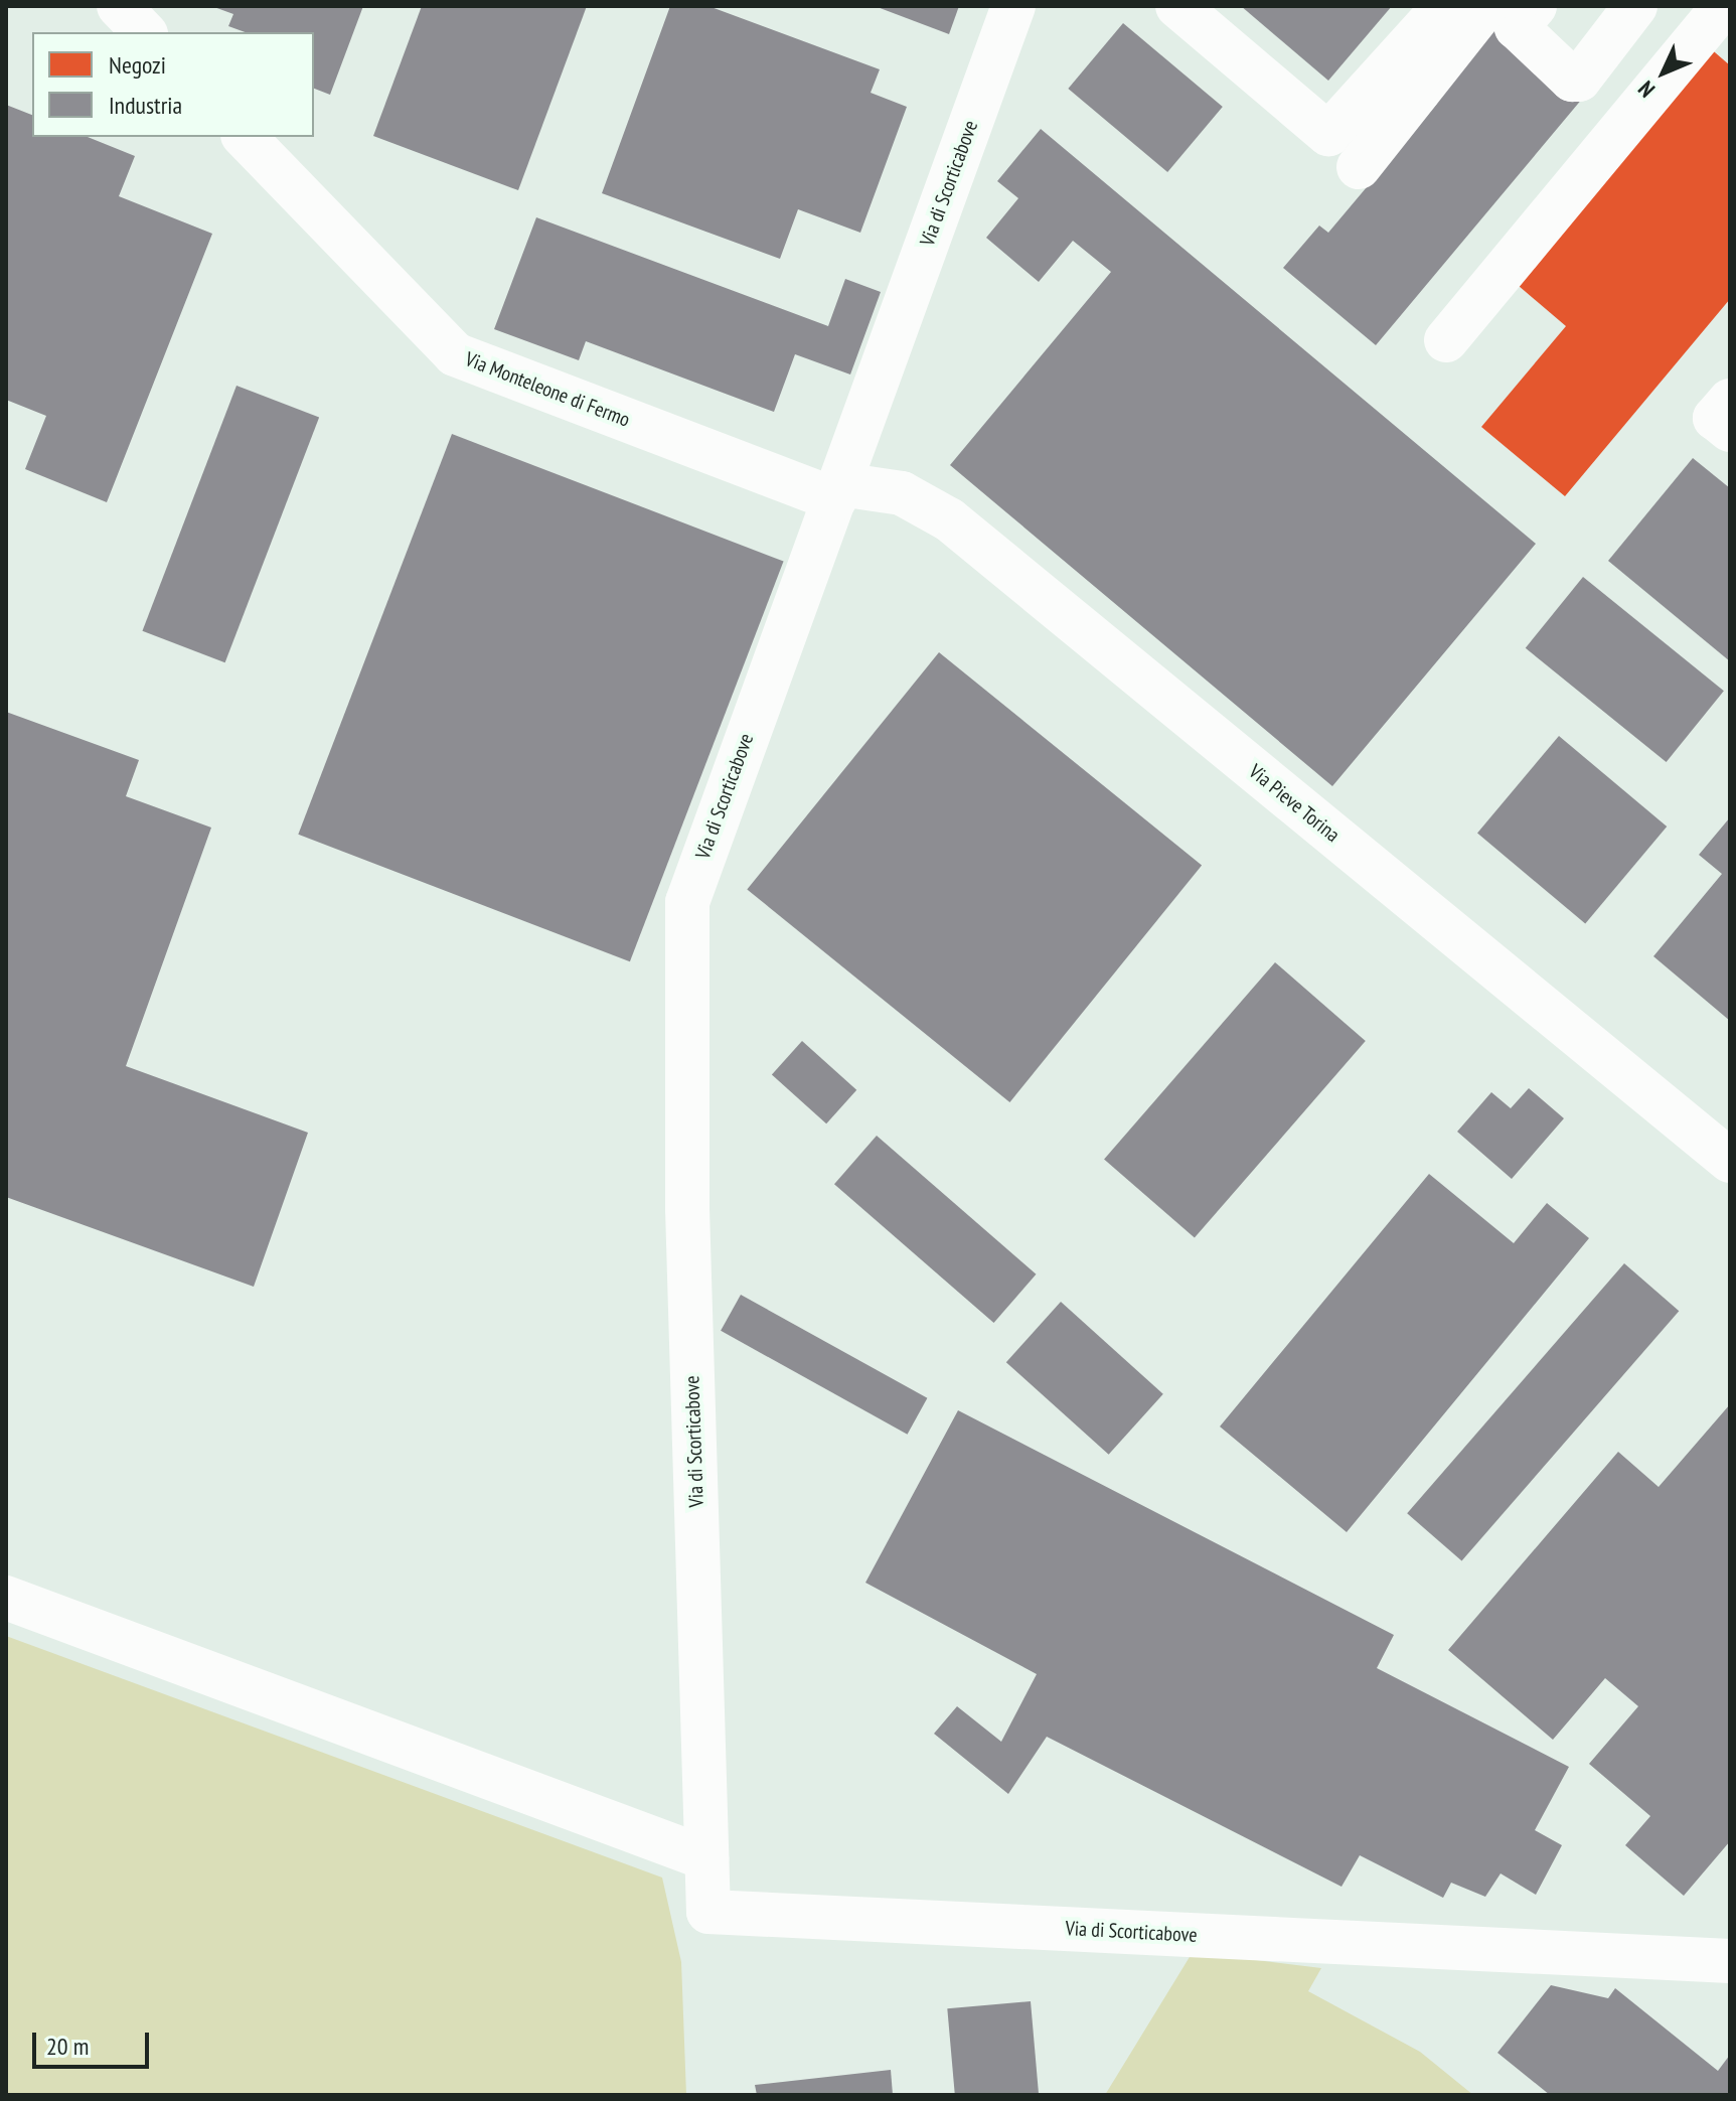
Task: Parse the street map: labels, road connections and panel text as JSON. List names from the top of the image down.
{
  "streets": {
    "street": ["Via di Scorticabove", "Via Monteleone di Fermo", "Via Pieve Torina"]
  },
  "crossings": [
    ["Via di Scorticabove", "Via Monteleone di Fermo"],
    ["Via di Scorticabove", "Via Pieve Torina"],
    ["Via Monteleone di Fermo", "Via Pieve Torina"]
  ],
  "legend": ["Negozi", "Industria"],
  "scale_bar": "20 m",
  "north": "bottom left"
}
